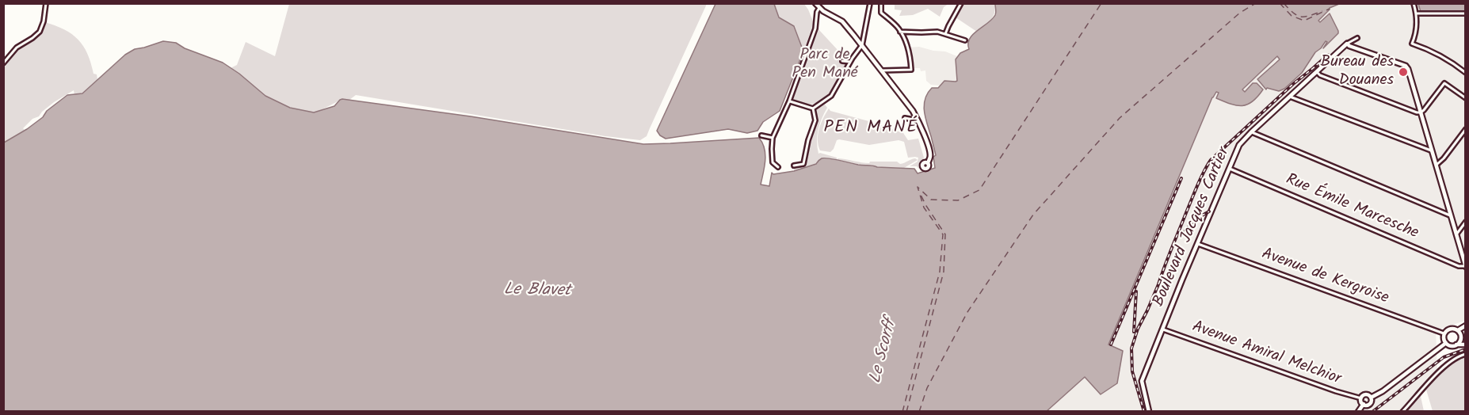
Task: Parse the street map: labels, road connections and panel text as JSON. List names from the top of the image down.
{
  "streets": {
    "street": [
      "Rue Émile Marcesche",
      "Boulevard Jacques Cartier",
      "Avenue de Kergroise",
      "Avenue Amiral Melchior"
    ]
  },
  "crossings": [
    ["Rue Émile Marcesche", "Boulevard Jacques Cartier"],
    ["Boulevard Jacques Cartier", "Avenue de Kergroise"],
    ["Boulevard Jacques Cartier", "Avenue Amiral Melchior"]
  ],
  "districts": ["PEN MANÉ"],
  "water": ["Le Blavet", "Le Scorff"],
  "parks": ["Parc de Pen Mané"],
  "places": ["Bureau des Douanes"]
}
